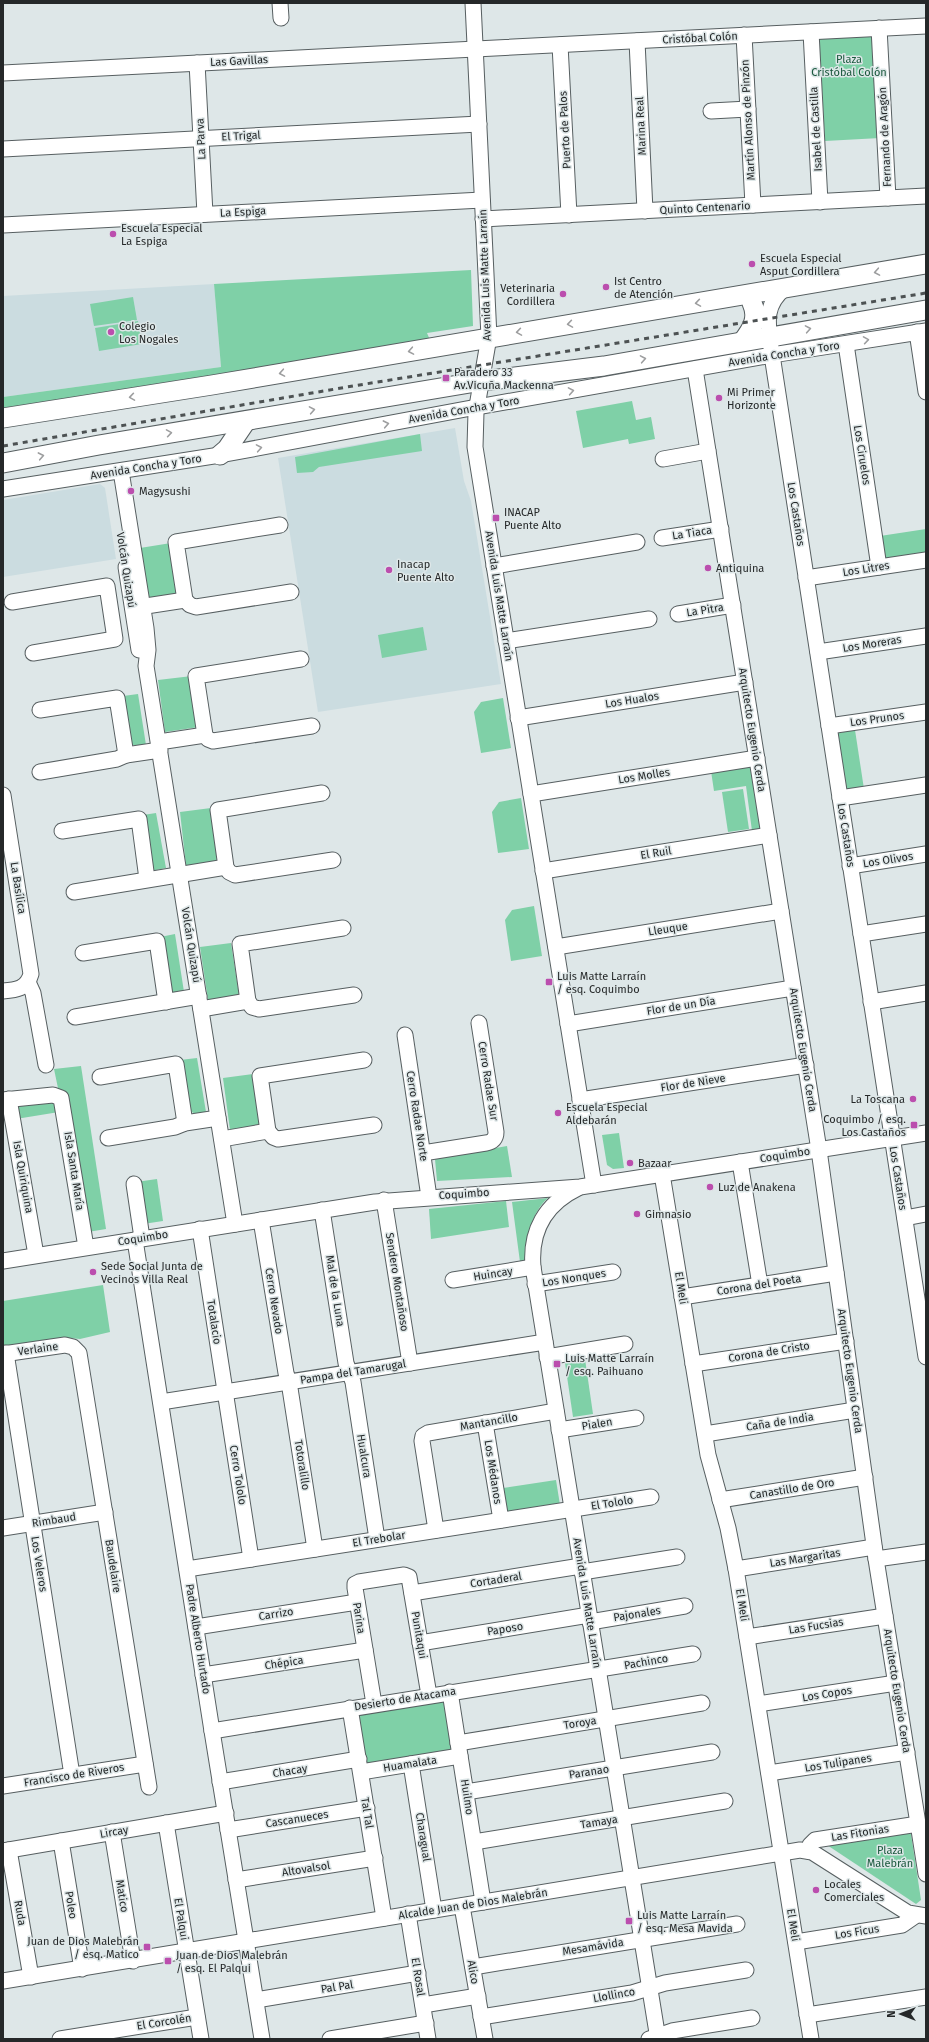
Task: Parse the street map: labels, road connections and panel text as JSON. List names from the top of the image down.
{
  "streets": {
    "main road": ["Avenida Concha y Toro"],
    "street": [
      "Cristóbal Colón",
      "Las Gavillas",
      "Martín Alonso de Pinzón",
      "Marina Real",
      "Isabel de Castilla",
      "Puerto de Palos",
      "El Trigal",
      "Fernando de Aragón",
      "La Parva",
      "Quinto Centenario",
      "La Espiga",
      "Avenida Luis Matte Larraín",
      "Los Ciruelos",
      "Los Castaños",
      "La Tiaca",
      "Los Litres",
      "Volcán Quizapú",
      "La Pitra",
      "Los Moreras",
      "Los Hualos",
      "Los Prunos",
      "Arquitecto Eugenio Cerda",
      "Los Molles",
      "El Ruil",
      "Los Olivos",
      "La Basílica",
      "Lleuque",
      "Flor de un Día",
      "Cerro Radae Sur",
      "Flor de Nieve",
      "Cerro Radae Norte",
      "Coquimbo",
      "Isla Santa María",
      "Isla Quiriquina",
      "Huincay",
      "Los Nonques",
      "Sendero Montañoso",
      "Corona del Poeta",
      "El Meli",
      "Mal de la Luna",
      "Cerro Nevado",
      "Totalacio",
      "Verlaine",
      "Corona de Cristo",
      "Pampa del Tamarugal",
      "Mantancillo",
      "Caña de India",
      "Pialen",
      "Hualcura",
      "Totoralillo",
      "Los Médanos",
      "Cerro Tololo",
      "Canastillo de Oro",
      "El Tololo",
      "Rimbaud",
      "El Trebolar",
      "Las Margaritas",
      "Los Veleros",
      "Baudelaire",
      "Cortaderal",
      "Carrizo",
      "Pajonales",
      "Parina",
      "Las Fucsias",
      "Paposo",
      "Punitaqui",
      "Padre Alberto Hurtado",
      "Pachinco",
      "Chépica",
      "Los Copos",
      "Desierto de Atacama",
      "Toroya",
      "Los Tulipanes",
      "Huamalata",
      "Chacay",
      "Paranao",
      "Francisco de Riveros",
      "Huilmo",
      "Tal Tal",
      "Cascanueces",
      "Tamaya",
      "Lircay",
      "Las Fitonias",
      "Charagual",
      "Altovalsol",
      "Matico",
      "Alcalde Juan de Dios Malebrán",
      "Poleo",
      "Ruda",
      "El Palqui",
      "Los Ficus",
      "Mesamávida",
      "Alico",
      "El Rosal",
      "Pal Pal",
      "Llollinco",
      "El Corcolén"
    ]
  },
  "crossings": [
    ["Cristóbal Colón", "Las Gavillas"],
    ["Cristóbal Colón", "Martín Alonso de Pinzón"],
    ["Cristóbal Colón", "Marina Real"],
    ["Cristóbal Colón", "Isabel de Castilla"],
    ["Cristóbal Colón", "Puerto de Palos"],
    ["Cristóbal Colón", "Fernando de Aragón"],
    ["Cristóbal Colón", "Avenida Luis Matte Larraín"],
    ["Las Gavillas", "La Parva"],
    ["Las Gavillas", "Avenida Luis Matte Larraín"],
    ["Martín Alonso de Pinzón", "Quinto Centenario"],
    ["Marina Real", "Quinto Centenario"],
    ["Isabel de Castilla", "Quinto Centenario"],
    ["Puerto de Palos", "Quinto Centenario"],
    ["El Trigal", "La Parva"],
    ["El Trigal", "Avenida Luis Matte Larraín"],
    ["Fernando de Aragón", "Quinto Centenario"],
    ["La Parva", "La Espiga"],
    ["Quinto Centenario", "Avenida Luis Matte Larraín"],
    ["La Espiga", "Avenida Luis Matte Larraín"],
    ["Avenida Luis Matte Larraín", "Avenida Concha y Toro"],
    ["Avenida Luis Matte Larraín", "Los Hualos"],
    ["Avenida Luis Matte Larraín", "Los Molles"],
    ["Avenida Luis Matte Larraín", "El Ruil"],
    ["Avenida Luis Matte Larraín", "Lleuque"],
    ["Avenida Luis Matte Larraín", "Flor de un Día"],
    ["Avenida Luis Matte Larraín", "Flor de Nieve"],
    ["Avenida Luis Matte Larraín", "Coquimbo"],
    ["Avenida Luis Matte Larraín", "Huincay"],
    ["Avenida Luis Matte Larraín", "Los Nonques"],
    ["Avenida Luis Matte Larraín", "Pampa del Tamarugal"],
    ["Avenida Luis Matte Larraín", "Mantancillo"],
    ["Avenida Luis Matte Larraín", "Pialen"],
    ["Avenida Luis Matte Larraín", "El Tololo"],
    ["Avenida Luis Matte Larraín", "El Trebolar"],
    ["Avenida Luis Matte Larraín", "Cortaderal"],
    ["Avenida Luis Matte Larraín", "Pajonales"],
    ["Avenida Luis Matte Larraín", "Paposo"],
    ["Avenida Luis Matte Larraín", "Pachinco"],
    ["Avenida Luis Matte Larraín", "Desierto de Atacama"],
    ["Avenida Luis Matte Larraín", "Toroya"],
    ["Avenida Luis Matte Larraín", "Paranao"],
    ["Avenida Luis Matte Larraín", "Tamaya"],
    ["Avenida Luis Matte Larraín", "Alcalde Juan de Dios Malebrán"],
    ["Avenida Luis Matte Larraín", "Mesamávida"],
    ["Avenida Luis Matte Larraín", "Llollinco"],
    ["Avenida Concha y Toro", "Los Ciruelos"],
    ["Avenida Concha y Toro", "Los Castaños"],
    ["Avenida Concha y Toro", "Volcán Quizapú"],
    ["Avenida Concha y Toro", "Arquitecto Eugenio Cerda"],
    ["Los Ciruelos", "Los Litres"],
    ["Los Castaños", "Los Litres"],
    ["Los Castaños", "Los Moreras"],
    ["Los Castaños", "Los Prunos"],
    ["Los Castaños", "Los Olivos"],
    ["Los Castaños", "Coquimbo"],
    ["La Tiaca", "Arquitecto Eugenio Cerda"],
    ["Volcán Quizapú", "Coquimbo"],
    ["La Pitra", "Arquitecto Eugenio Cerda"],
    ["Los Hualos", "Arquitecto Eugenio Cerda"],
    ["Arquitecto Eugenio Cerda", "Los Molles"],
    ["Arquitecto Eugenio Cerda", "El Ruil"],
    ["Arquitecto Eugenio Cerda", "Lleuque"],
    ["Arquitecto Eugenio Cerda", "Flor de un Día"],
    ["Arquitecto Eugenio Cerda", "Flor de Nieve"],
    ["Arquitecto Eugenio Cerda", "Coquimbo"],
    ["Arquitecto Eugenio Cerda", "Corona del Poeta"],
    ["Arquitecto Eugenio Cerda", "Corona de Cristo"],
    ["Arquitecto Eugenio Cerda", "Caña de India"],
    ["Arquitecto Eugenio Cerda", "Canastillo de Oro"],
    ["Arquitecto Eugenio Cerda", "Las Margaritas"],
    ["Arquitecto Eugenio Cerda", "Las Fucsias"],
    ["Arquitecto Eugenio Cerda", "Los Copos"],
    ["Arquitecto Eugenio Cerda", "Los Tulipanes"],
    ["Arquitecto Eugenio Cerda", "Las Fitonias"],
    ["Cerro Radae Sur", "Cerro Radae Norte"],
    ["Cerro Radae Norte", "Coquimbo"],
    ["Coquimbo", "Isla Santa María"],
    ["Coquimbo", "Isla Quiriquina"],
    ["Coquimbo", "Sendero Montañoso"],
    ["Coquimbo", "El Meli"],
    ["Coquimbo", "Mal de la Luna"],
    ["Coquimbo", "Cerro Nevado"],
    ["Coquimbo", "Totalacio"],
    ["Coquimbo", "Padre Alberto Hurtado"],
    ["Isla Santa María", "Isla Quiriquina"],
    ["Sendero Montañoso", "Pampa del Tamarugal"],
    ["Corona del Poeta", "El Meli"],
    ["El Meli", "Corona de Cristo"],
    ["El Meli", "Caña de India"],
    ["El Meli", "Canastillo de Oro"],
    ["El Meli", "Las Margaritas"],
    ["El Meli", "Las Fucsias"],
    ["El Meli", "Los Copos"],
    ["El Meli", "Los Tulipanes"],
    ["El Meli", "Alcalde Juan de Dios Malebrán"],
    ["El Meli", "Los Ficus"],
    ["Mal de la Luna", "Pampa del Tamarugal"],
    ["Mal de la Luna", "Hualcura"],
    ["Cerro Nevado", "Pampa del Tamarugal"],
    ["Cerro Nevado", "Totoralillo"],
    ["Totalacio", "Pampa del Tamarugal"],
    ["Totalacio", "Cerro Tololo"],
    ["Verlaine", "Los Veleros"],
    ["Verlaine", "Baudelaire"],
    ["Pampa del Tamarugal", "Hualcura"],
    ["Pampa del Tamarugal", "Totoralillo"],
    ["Pampa del Tamarugal", "Cerro Tololo"],
    ["Pampa del Tamarugal", "Padre Alberto Hurtado"],
    ["Mantancillo", "Los Médanos"],
    ["Mantancillo", "El Trebolar"],
    ["Hualcura", "El Trebolar"],
    ["Totoralillo", "El Trebolar"],
    ["Los Médanos", "El Trebolar"],
    ["Cerro Tololo", "El Trebolar"],
    ["El Tololo", "El Trebolar"],
    ["Rimbaud", "Los Veleros"],
    ["Rimbaud", "Baudelaire"],
    ["El Trebolar", "Padre Alberto Hurtado"],
    ["Los Veleros", "Francisco de Riveros"],
    ["Baudelaire", "Francisco de Riveros"],
    ["Cortaderal", "Punitaqui"],
    ["Carrizo", "Parina"],
    ["Carrizo", "Padre Alberto Hurtado"],
    ["Pajonales", "Paposo"],
    ["Parina", "Punitaqui"],
    ["Parina", "Chépica"],
    ["Parina", "Desierto de Atacama"],
    ["Paposo", "Punitaqui"],
    ["Punitaqui", "Desierto de Atacama"],
    ["Padre Alberto Hurtado", "Chépica"],
    ["Padre Alberto Hurtado", "Desierto de Atacama"],
    ["Padre Alberto Hurtado", "Chacay"],
    ["Padre Alberto Hurtado", "Cascanueces"],
    ["Padre Alberto Hurtado", "Lircay"],
    ["Padre Alberto Hurtado", "Altovalsol"],
    ["Padre Alberto Hurtado", "Alcalde Juan de Dios Malebrán"],
    ["Padre Alberto Hurtado", "Pal Pal"],
    ["Pachinco", "Desierto de Atacama"],
    ["Desierto de Atacama", "Huilmo"],
    ["Desierto de Atacama", "Tal Tal"],
    ["Toroya", "Huamalata"],
    ["Toroya", "Huilmo"],
    ["Huamalata", "Chacay"],
    ["Huamalata", "Huilmo"],
    ["Huamalata", "Tal Tal"],
    ["Huamalata", "Charagual"],
    ["Chacay", "Tal Tal"],
    ["Paranao", "Huilmo"],
    ["Huilmo", "Tamaya"],
    ["Huilmo", "Alcalde Juan de Dios Malebrán"],
    ["Tal Tal", "Cascanueces"],
    ["Tal Tal", "Altovalsol"],
    ["Tal Tal", "Alcalde Juan de Dios Malebrán"],
    ["Lircay", "Matico"],
    ["Lircay", "Poleo"],
    ["Lircay", "Ruda"],
    ["Lircay", "El Palqui"],
    ["Las Fitonias", "Alcalde Juan de Dios Malebrán"],
    ["Charagual", "Alcalde Juan de Dios Malebrán"],
    ["Matico", "Alcalde Juan de Dios Malebrán"],
    ["Alcalde Juan de Dios Malebrán", "Poleo"],
    ["Alcalde Juan de Dios Malebrán", "Ruda"],
    ["Alcalde Juan de Dios Malebrán", "El Palqui"],
    ["Alcalde Juan de Dios Malebrán", "Alico"],
    ["Alcalde Juan de Dios Malebrán", "El Rosal"],
    ["El Palqui", "El Corcolén"],
    ["Mesamávida", "Alico"],
    ["Alico", "Llollinco"],
    ["El Rosal", "Pal Pal"]
  ],
  "parks": ["Plaza Cristóbal Colón", "Plaza Malebrán"],
  "places": {
    "other": [
      "Escuela Especial La Espiga",
      "Escuela Especial Asput Cordillera",
      "Ist Centro de Atención",
      "Veterinaria Cordillera",
      "Colegio Los Nogales",
      "Mi Primer Horizonte",
      "Magysushi",
      "Antiquina",
      "Inacap Puente Alto",
      "La Toscana",
      "Escuela Especial Aldebarán",
      "Bazaar",
      "Luz de Anakena",
      "Gimnasio",
      "Sede Social Junta de Vecinos Villa Real",
      "Locales Comerciales"
    ],
    "transit": [
      "Paradero 33 Av.Vicuña Mackenna",
      "INACAP Puente Alto",
      "Luis Matte Larraín / esq. Coquimbo",
      "Coquimbo / esq. Los Castaños",
      "Luis Matte Larraín / esq. Paihuano",
      "Luis Matte Larraín / esq. Mesa Mavida",
      "Juan de Dios Malebrán / esq. Matico",
      "Juan de Dios Malebrán / esq. El Palqui"
    ]
  },
  "north": "left"
}
